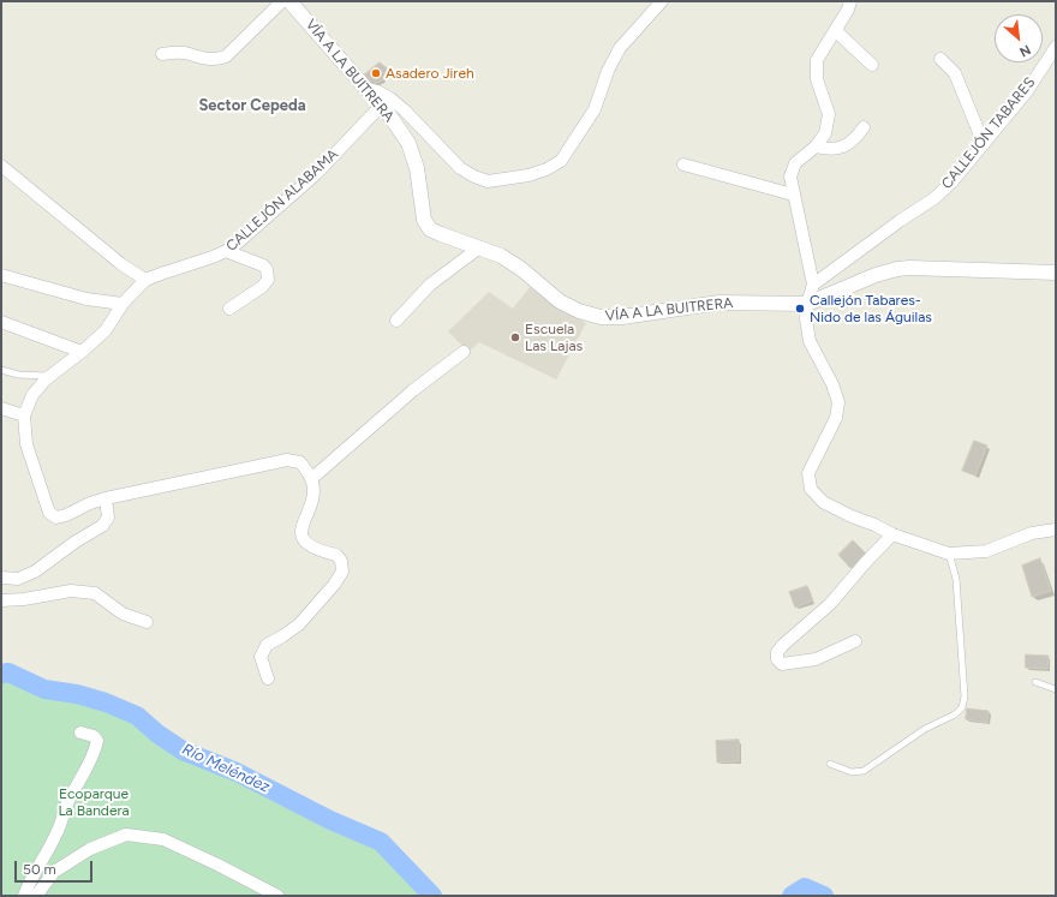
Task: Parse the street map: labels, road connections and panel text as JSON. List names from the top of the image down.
{
  "streets": {
    "street": ["VÍA A LA BUITRERA", "CALLEJÓN TABARES", "CALLEJÓN ALABAMA"]
  },
  "crossings": [
    ["VÍA A LA BUITRERA", "CALLEJÓN ALABAMA"]
  ],
  "districts": ["Sector Cepeda"],
  "water": ["Río Meléndez"],
  "parks": ["Ecoparque La Bandera"],
  "places": ["Asadero Jireh", "Callejón Tabares- Nido de las Águilas", "Escuela Las Lajas"],
  "scale_bar": "50 m",
  "north": "bottom right"
}
